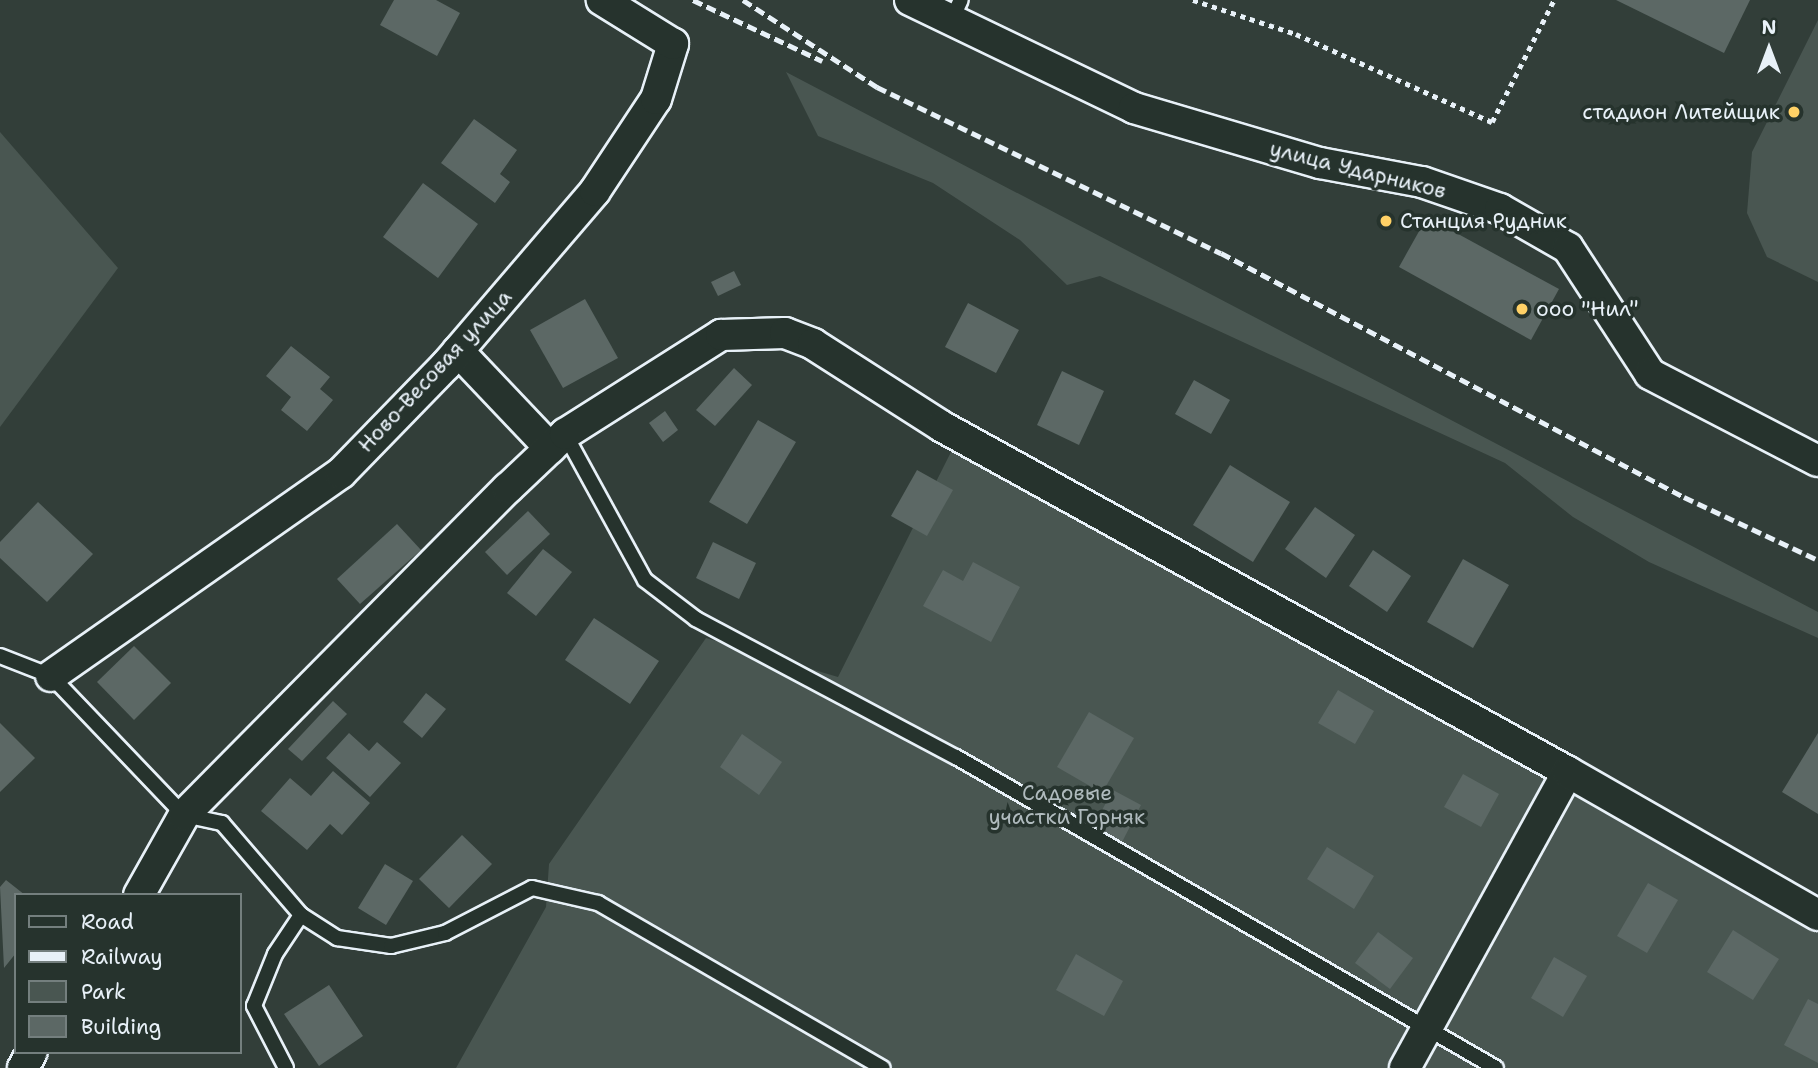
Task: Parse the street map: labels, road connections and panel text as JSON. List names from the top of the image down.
{
  "streets": {
    "street": ["улица Ударников", "Ново-Весовая улица"]
  },
  "parks": ["Садовые участки Горняк"],
  "places": ["стадион Литейщик", "Станция Рудник", "ооо \"Нил\""],
  "legend": [
    "Road",
    "Railway",
    "Park",
    "Building"
  ],
  "north": "top"
}
